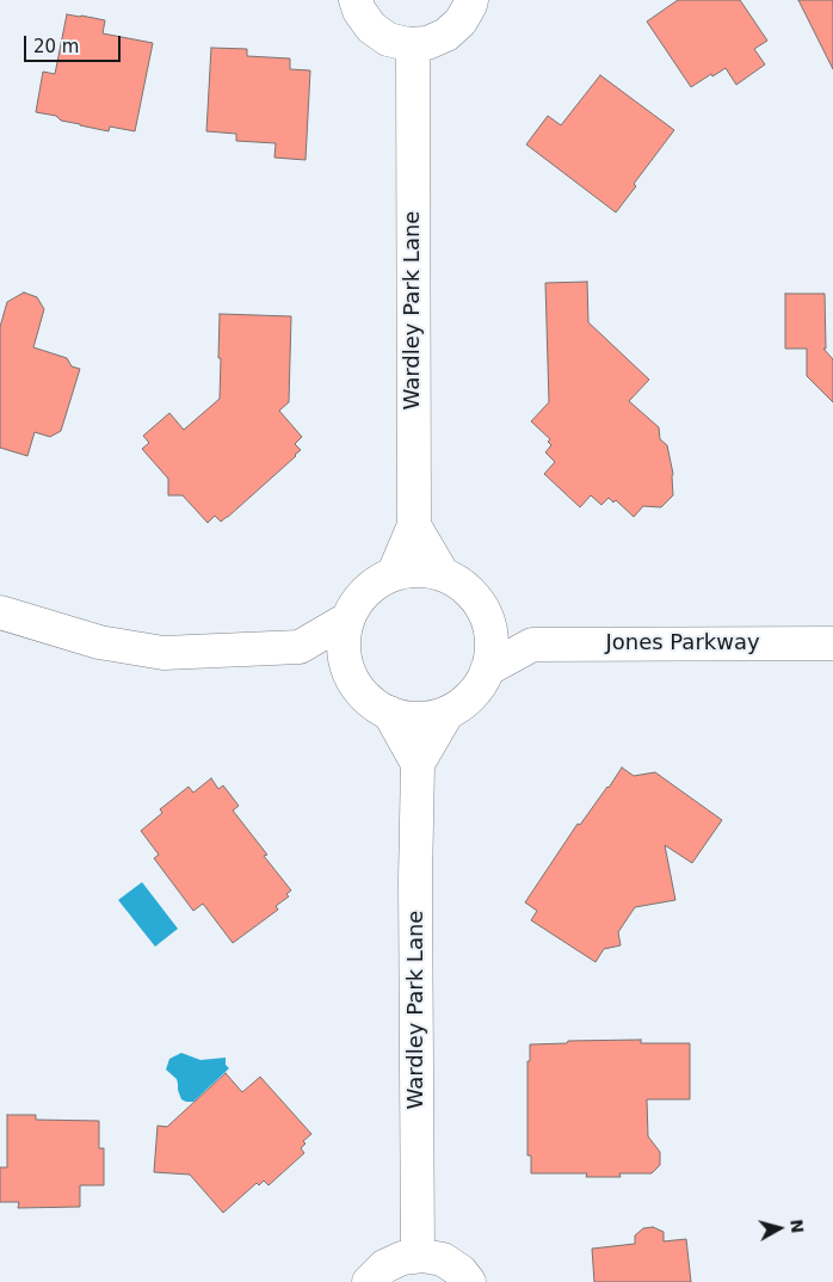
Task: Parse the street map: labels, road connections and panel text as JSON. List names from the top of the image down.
{
  "streets": {
    "street": ["Wardley Park Lane", "Jones Parkway"]
  },
  "crossings": [
    ["Wardley Park Lane", "Jones Parkway"]
  ],
  "scale_bar": "20 m",
  "north": "right"
}
